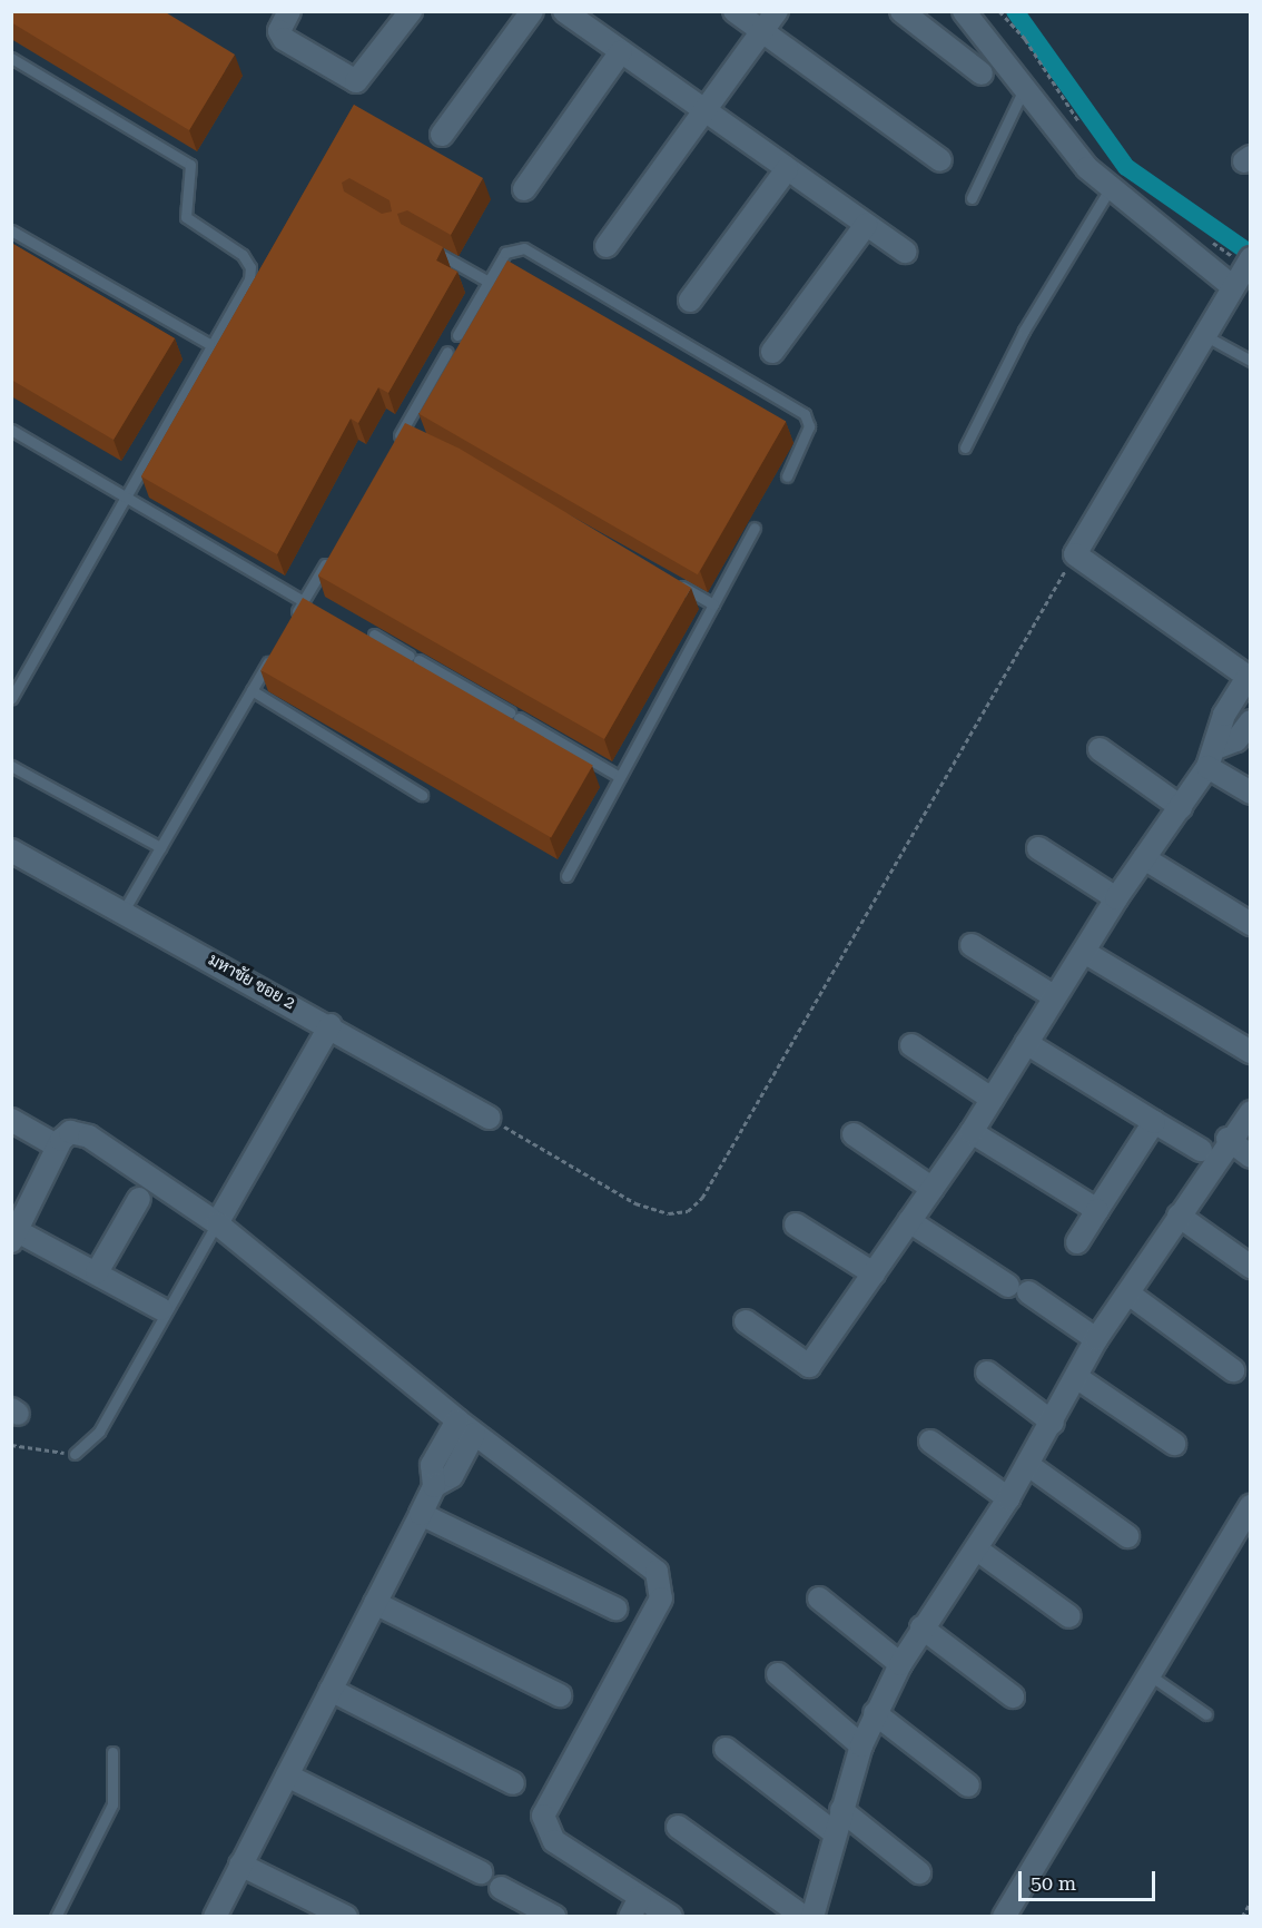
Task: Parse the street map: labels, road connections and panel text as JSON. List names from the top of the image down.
{
  "streets": {
    "street": ["มหาชัย ซอย 2"]
  },
  "scale_bar": "50 m"
}
